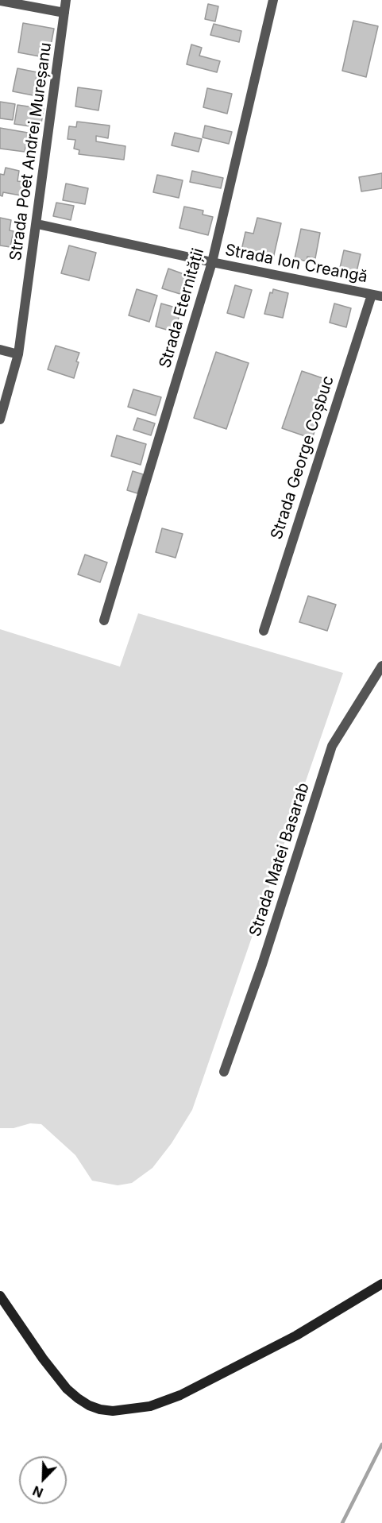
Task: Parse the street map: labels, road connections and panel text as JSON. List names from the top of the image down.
{
  "streets": {
    "street": [
      "Strada Poet Andrei Mureșanu",
      "Strada Ion Creangă",
      "Strada Eternității",
      "Strada George Coșbuc",
      "Strada Matei Basarab"
    ]
  },
  "crossings": [
    ["Strada Poet Andrei Mureșanu", "Strada Ion Creangă"],
    ["Strada Ion Creangă", "Strada Eternității"],
    ["Strada Ion Creangă", "Strada George Coșbuc"]
  ],
  "north": "bottom left"
}
